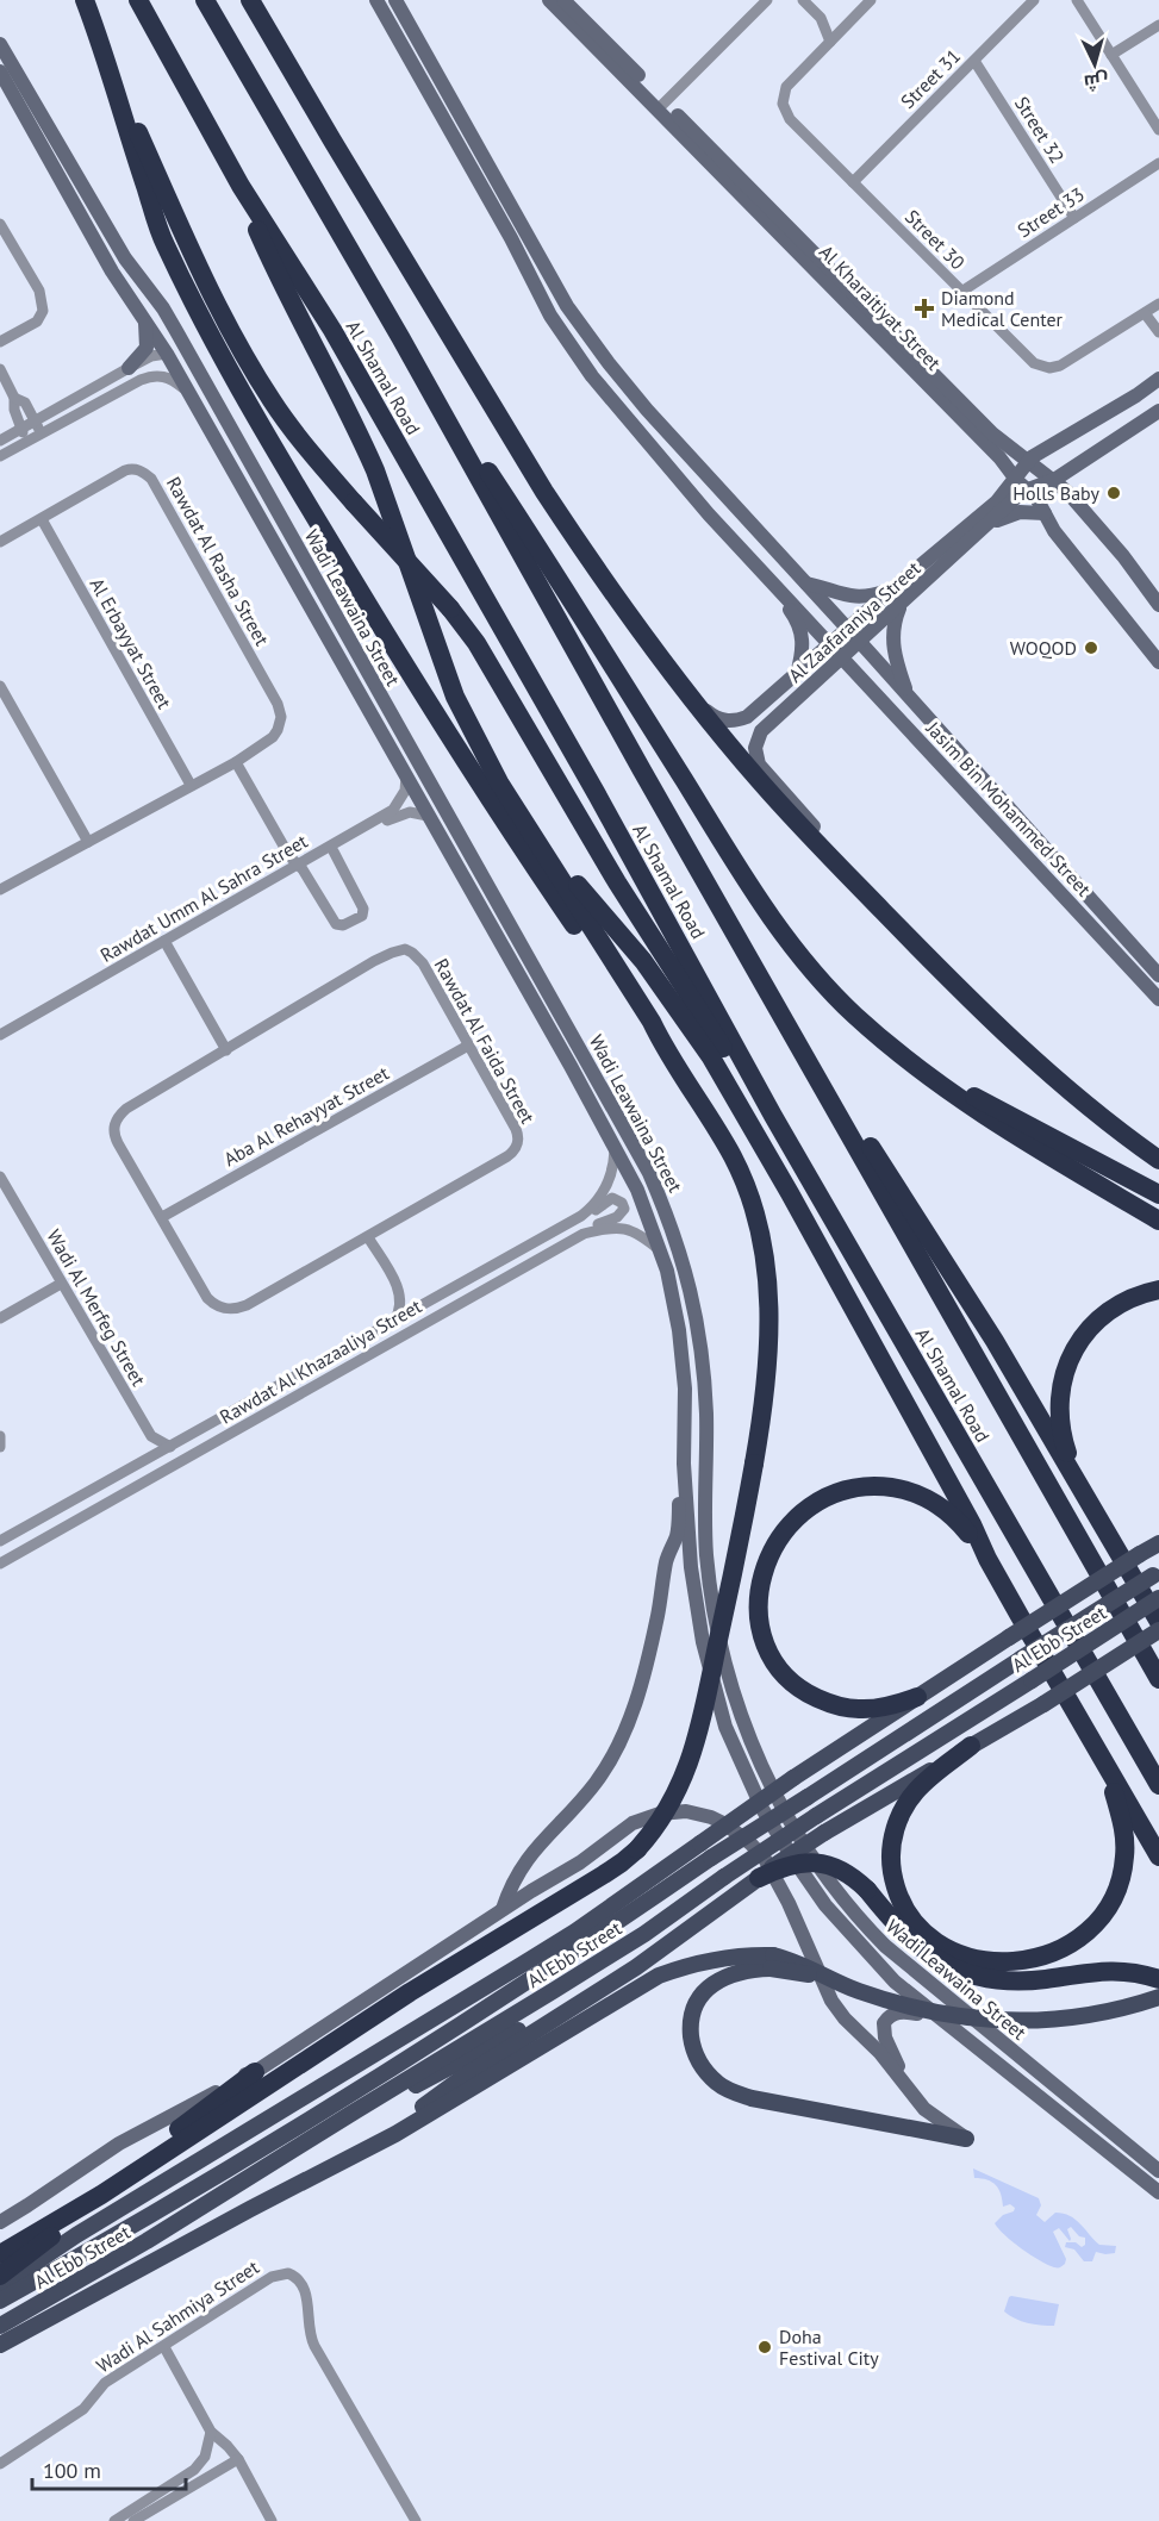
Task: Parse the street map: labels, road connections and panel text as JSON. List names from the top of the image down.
{
  "streets": {
    "highway": ["Al Shamal Road"],
    "main road": [
      "Al Kharaitiyat Street",
      "Wadi Leawaina Street",
      "Al Zaafaraniya Street",
      "Jasim Bin Mohammed Street",
      "Al Ebb Street"
    ],
    "street": [
      "Street 31",
      "Street 32",
      "Street 33",
      "Street 30",
      "Rawdat Al Rasha Street",
      "Al Erbayyat Street",
      "Rawdat Umm Al Sahra Street",
      "Rawdat Al Faida Street",
      "Aba Al Rehayyat Street",
      "Wadi Al Merfeg Street",
      "Rawdat Al Khazaaliya Street",
      "Wadi Al Sahmiya Street"
    ]
  },
  "crossings": [
    ["Street 31", "Street 32"],
    ["Street 31", "Street 30"],
    ["Street 32", "Street 33"],
    ["Street 33", "Street 30"],
    ["Al Kharaitiyat Street", "Al Zaafaraniya Street"],
    ["Rawdat Al Rasha Street", "Al Erbayyat Street"],
    ["Wadi Leawaina Street", "Rawdat Umm Al Sahra Street"],
    ["Wadi Leawaina Street", "Rawdat Al Khazaaliya Street"],
    ["Al Zaafaraniya Street", "Jasim Bin Mohammed Street"],
    ["Rawdat Al Faida Street", "Aba Al Rehayyat Street"],
    ["Wadi Al Merfeg Street", "Rawdat Al Khazaaliya Street"]
  ],
  "places": {
    "health": ["Diamond Medical Center"],
    "other": ["Holls Baby", "WOQOD", "Doha Festival City"]
  },
  "scale_bar": "100 m",
  "north": "bottom"
}
